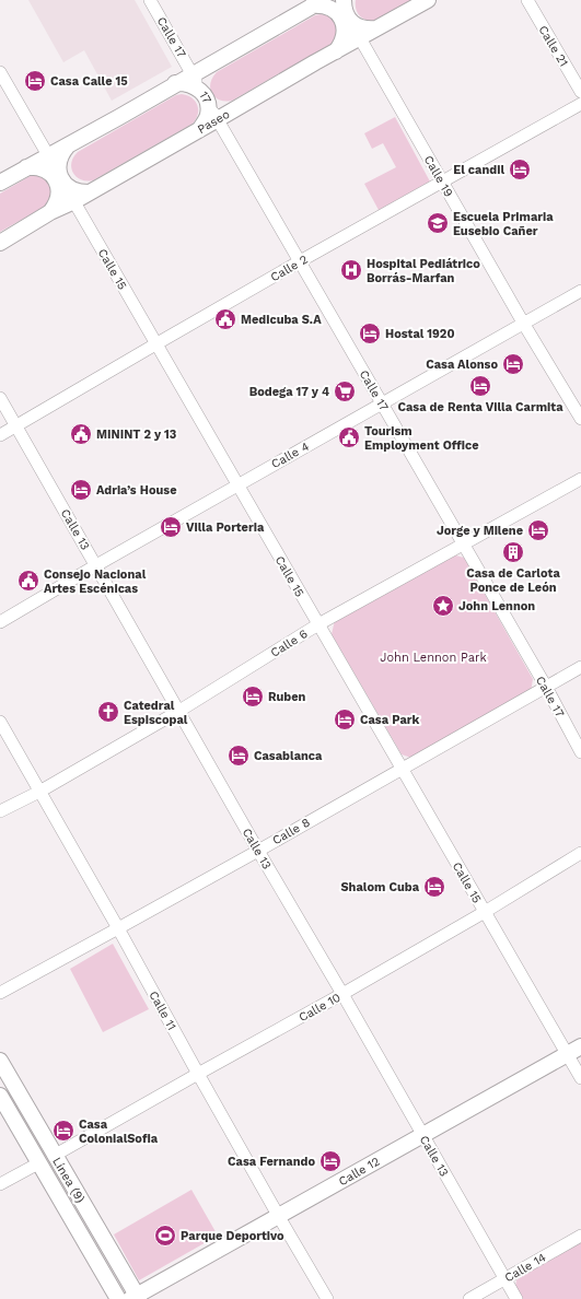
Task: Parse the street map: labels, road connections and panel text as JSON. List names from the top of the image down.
{
  "streets": {
    "main road": ["Paseo", "Calle 12", "Línea (9)"],
    "street": [
      "Calle 17",
      "Calle 21",
      "17",
      "Calle 19",
      "Calle 2",
      "Calle 15",
      "Calle 4",
      "Calle 13",
      "Calle 6",
      "Calle 8",
      "Calle 10",
      "Calle 11",
      "Calle 14"
    ]
  },
  "crossings": [
    ["Calle 17", "17"],
    ["Calle 17", "Paseo"],
    ["Calle 17", "Calle 2"],
    ["Calle 17", "Calle 4"],
    ["Calle 17", "Calle 6"],
    ["Calle 17", "Calle 8"],
    ["17", "Paseo"],
    ["Paseo", "Calle 19"],
    ["Paseo", "Calle 15"],
    ["Calle 19", "Calle 2"],
    ["Calle 19", "Calle 4"],
    ["Calle 2", "Calle 15"],
    ["Calle 2", "Calle 13"],
    ["Calle 15", "Calle 4"],
    ["Calle 15", "Calle 6"],
    ["Calle 15", "Calle 8"],
    ["Calle 15", "Calle 10"],
    ["Calle 15", "Calle 12"],
    ["Calle 4", "Calle 13"],
    ["Calle 13", "Calle 6"],
    ["Calle 13", "Calle 8"],
    ["Calle 13", "Calle 10"],
    ["Calle 13", "Calle 12"],
    ["Calle 13", "Calle 14"],
    ["Calle 6", "Calle 11"],
    ["Calle 8", "Calle 11"],
    ["Calle 10", "Calle 11"],
    ["Calle 10", "Línea (9)"],
    ["Calle 11", "Calle 12"],
    ["Calle 12", "Línea (9)"]
  ],
  "parks": ["John Lennon Park"],
  "places": {
    "hotel": [
      "Casa Calle 15",
      "El candil",
      "Hostal 1920",
      "Casa Alonso",
      "Casa de Renta Villa Carmita",
      "Adria’s House",
      "Villa Porteria",
      "Jorge y Milene",
      "Ruben",
      "Casa Park",
      "Casablanca",
      "Shalom Cuba",
      "Casa ColonialSofia",
      "Casa Fernando"
    ],
    "school or university": ["Escuela Primaria Eusebio Cañer"],
    "hospital": ["Hospital Pediátrico Borrás-Marfan"],
    "public building": [
      "Medicuba S.A",
      "MININT 2 y 13",
      "Tourism Employment Office",
      "Consejo Nacional Artes Escénicas"
    ],
    "supermarket": ["Bodega 17 y 4"],
    "building": ["Casa de Carlota Ponce de León"],
    "place": ["John Lennon"],
    "church": ["Catedral Espiscopal"],
    "sports": ["Parque Deportivo"]
  }
}
